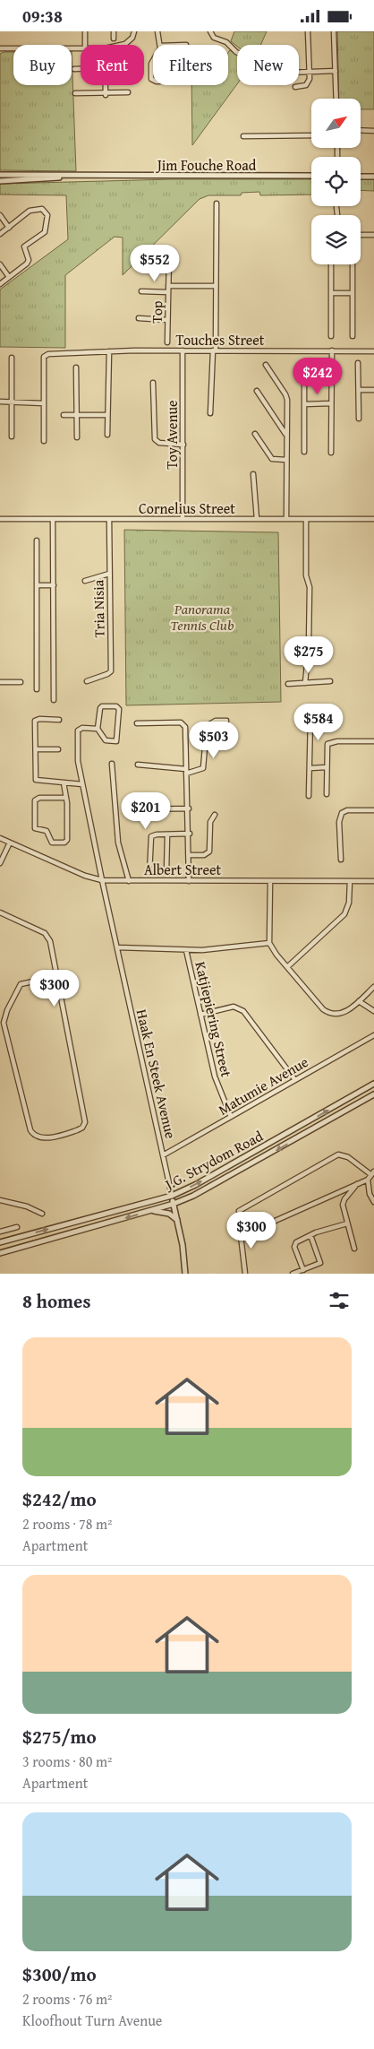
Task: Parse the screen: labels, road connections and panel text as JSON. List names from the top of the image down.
{
  "streets": {
    "street": [
      "Jim Fouche Road",
      "Top",
      "Touches Street",
      "Toy Avenue",
      "Cornelius Street",
      "Tria Nisia",
      "Albert Street",
      "Katjiepiering Street",
      "Haak En Steek Avenue",
      "Matumie Avenue",
      "J.G. Strydom Road"
    ]
  },
  "crossings": [
    ["Touches Street", "Toy Avenue"],
    ["Toy Avenue", "Cornelius Street"],
    ["Cornelius Street", "Tria Nisia"],
    ["Albert Street", "Haak En Steek Avenue"],
    ["Katjiepiering Street", "Matumie Avenue"],
    ["Haak En Steek Avenue", "Matumie Avenue"],
    ["Haak En Steek Avenue", "J.G. Strydom Road"]
  ],
  "parks": ["Panorama Tennis Club"],
  "north": "top right",
  "page": {
    "status": "09:38",
    "chip": [
      "Buy",
      "Rent",
      "Filters",
      "New"
    ],
    "price": [
      "$552",
      "$242",
      "$275",
      "$584",
      "$503",
      "$201",
      "$300",
      "$300"
    ],
    "heading": "8 homes",
    "list": [
      {
        "name": "$242/mo",
        "note": "2 rooms · 78 m² · Apartment"
      },
      {
        "name": "$275/mo",
        "note": "3 rooms · 80 m² · Apartment"
      },
      {
        "name": "$300/mo",
        "note": "2 rooms · 76 m² · Kloofhout Turn Avenue"
      }
    ]
  }
}
